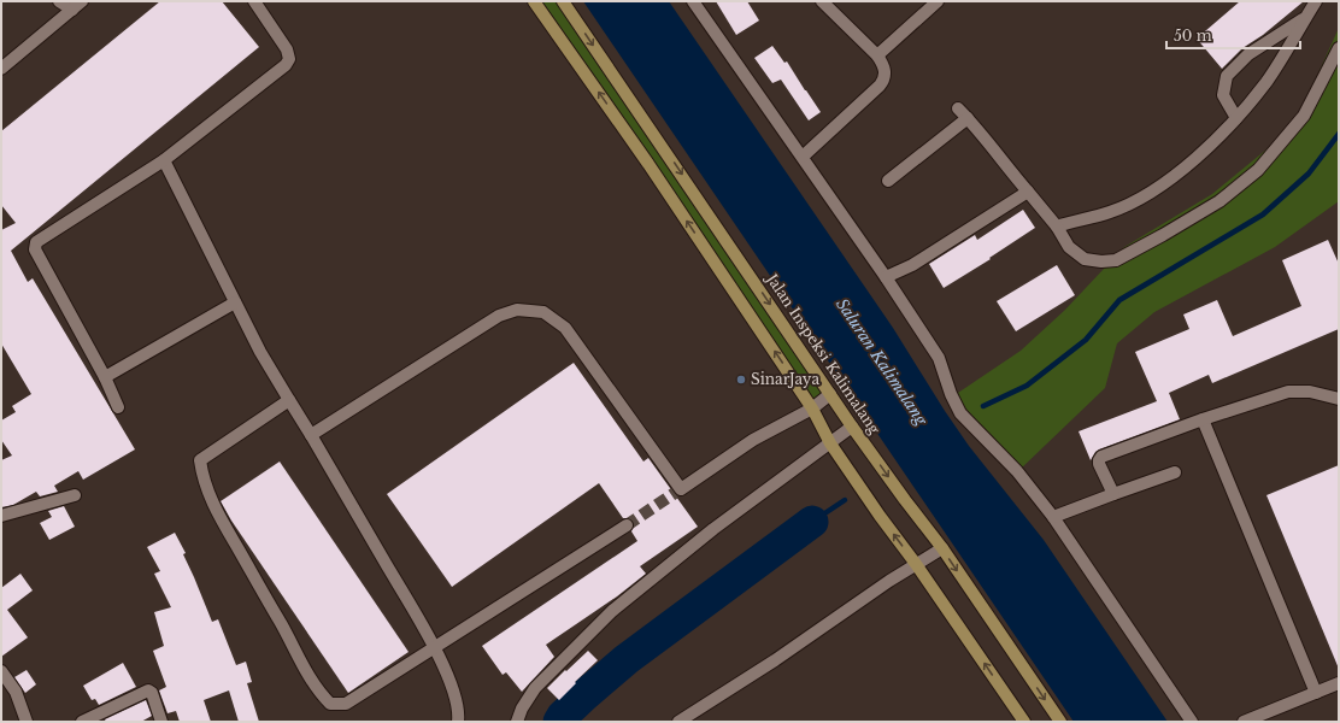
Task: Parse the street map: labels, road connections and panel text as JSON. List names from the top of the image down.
{
  "streets": {
    "main road": ["Jalan Inspeksi Kalimalang"]
  },
  "water": ["Saluran Kalimalang"],
  "places": ["SinarJaya"],
  "scale_bar": "50 m"
}
